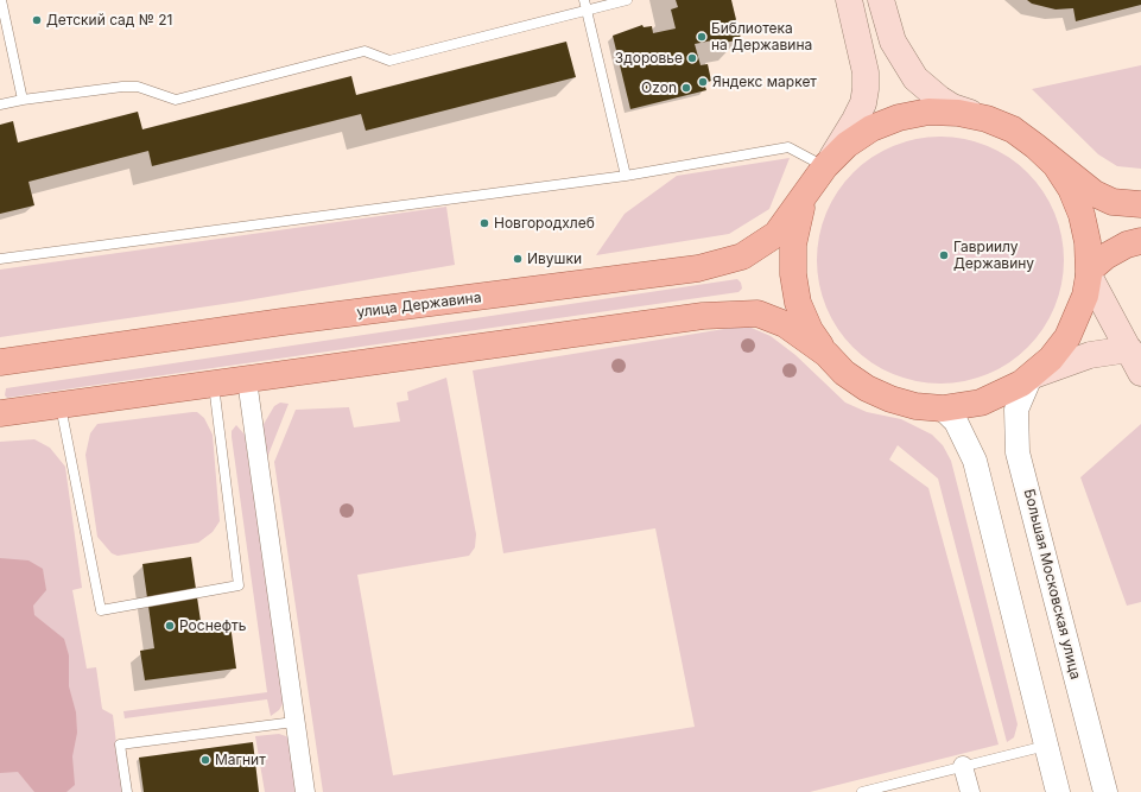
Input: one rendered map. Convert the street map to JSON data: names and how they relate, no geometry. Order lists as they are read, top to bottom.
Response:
{
  "streets": {
    "main road": ["улица Державина"],
    "street": ["Большая Московская улица"]
  },
  "crossings": [
    ["улица Державина", "Большая Московская улица"]
  ],
  "places": [
    "Детский сад № 21",
    "Библиотека на Державина",
    "Здоровье",
    "Яндекс маркет",
    "Ozon",
    "Новгородхлеб",
    "Гавриилу Державину",
    "Ивушки",
    "Роснефть",
    "Магнит"
  ]
}
